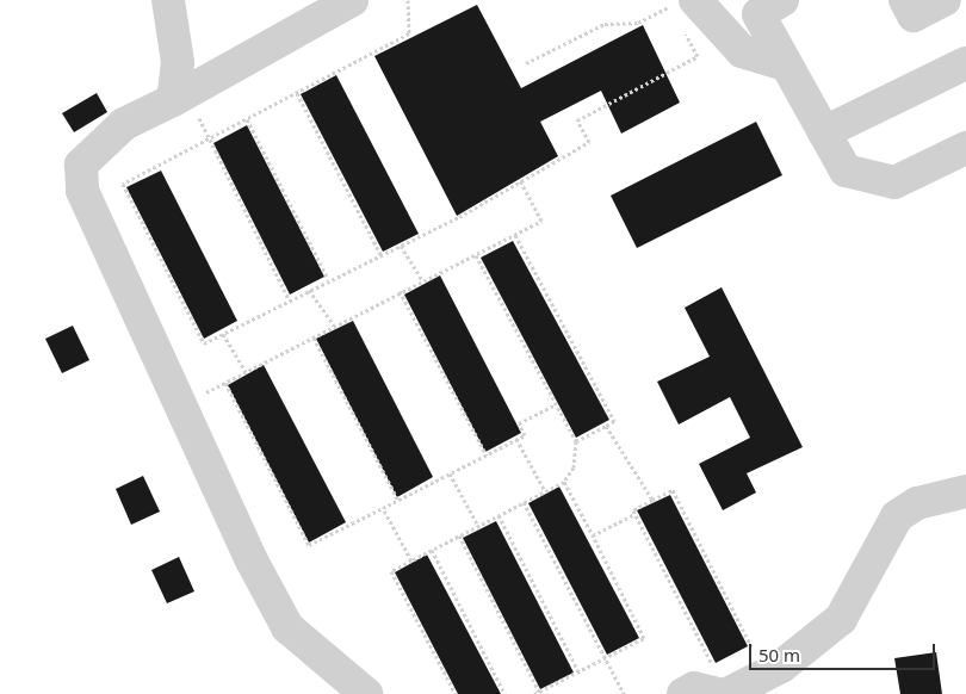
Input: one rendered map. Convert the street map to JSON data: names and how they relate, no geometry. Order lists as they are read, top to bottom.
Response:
{
  "scale_bar": "50 m"
}
